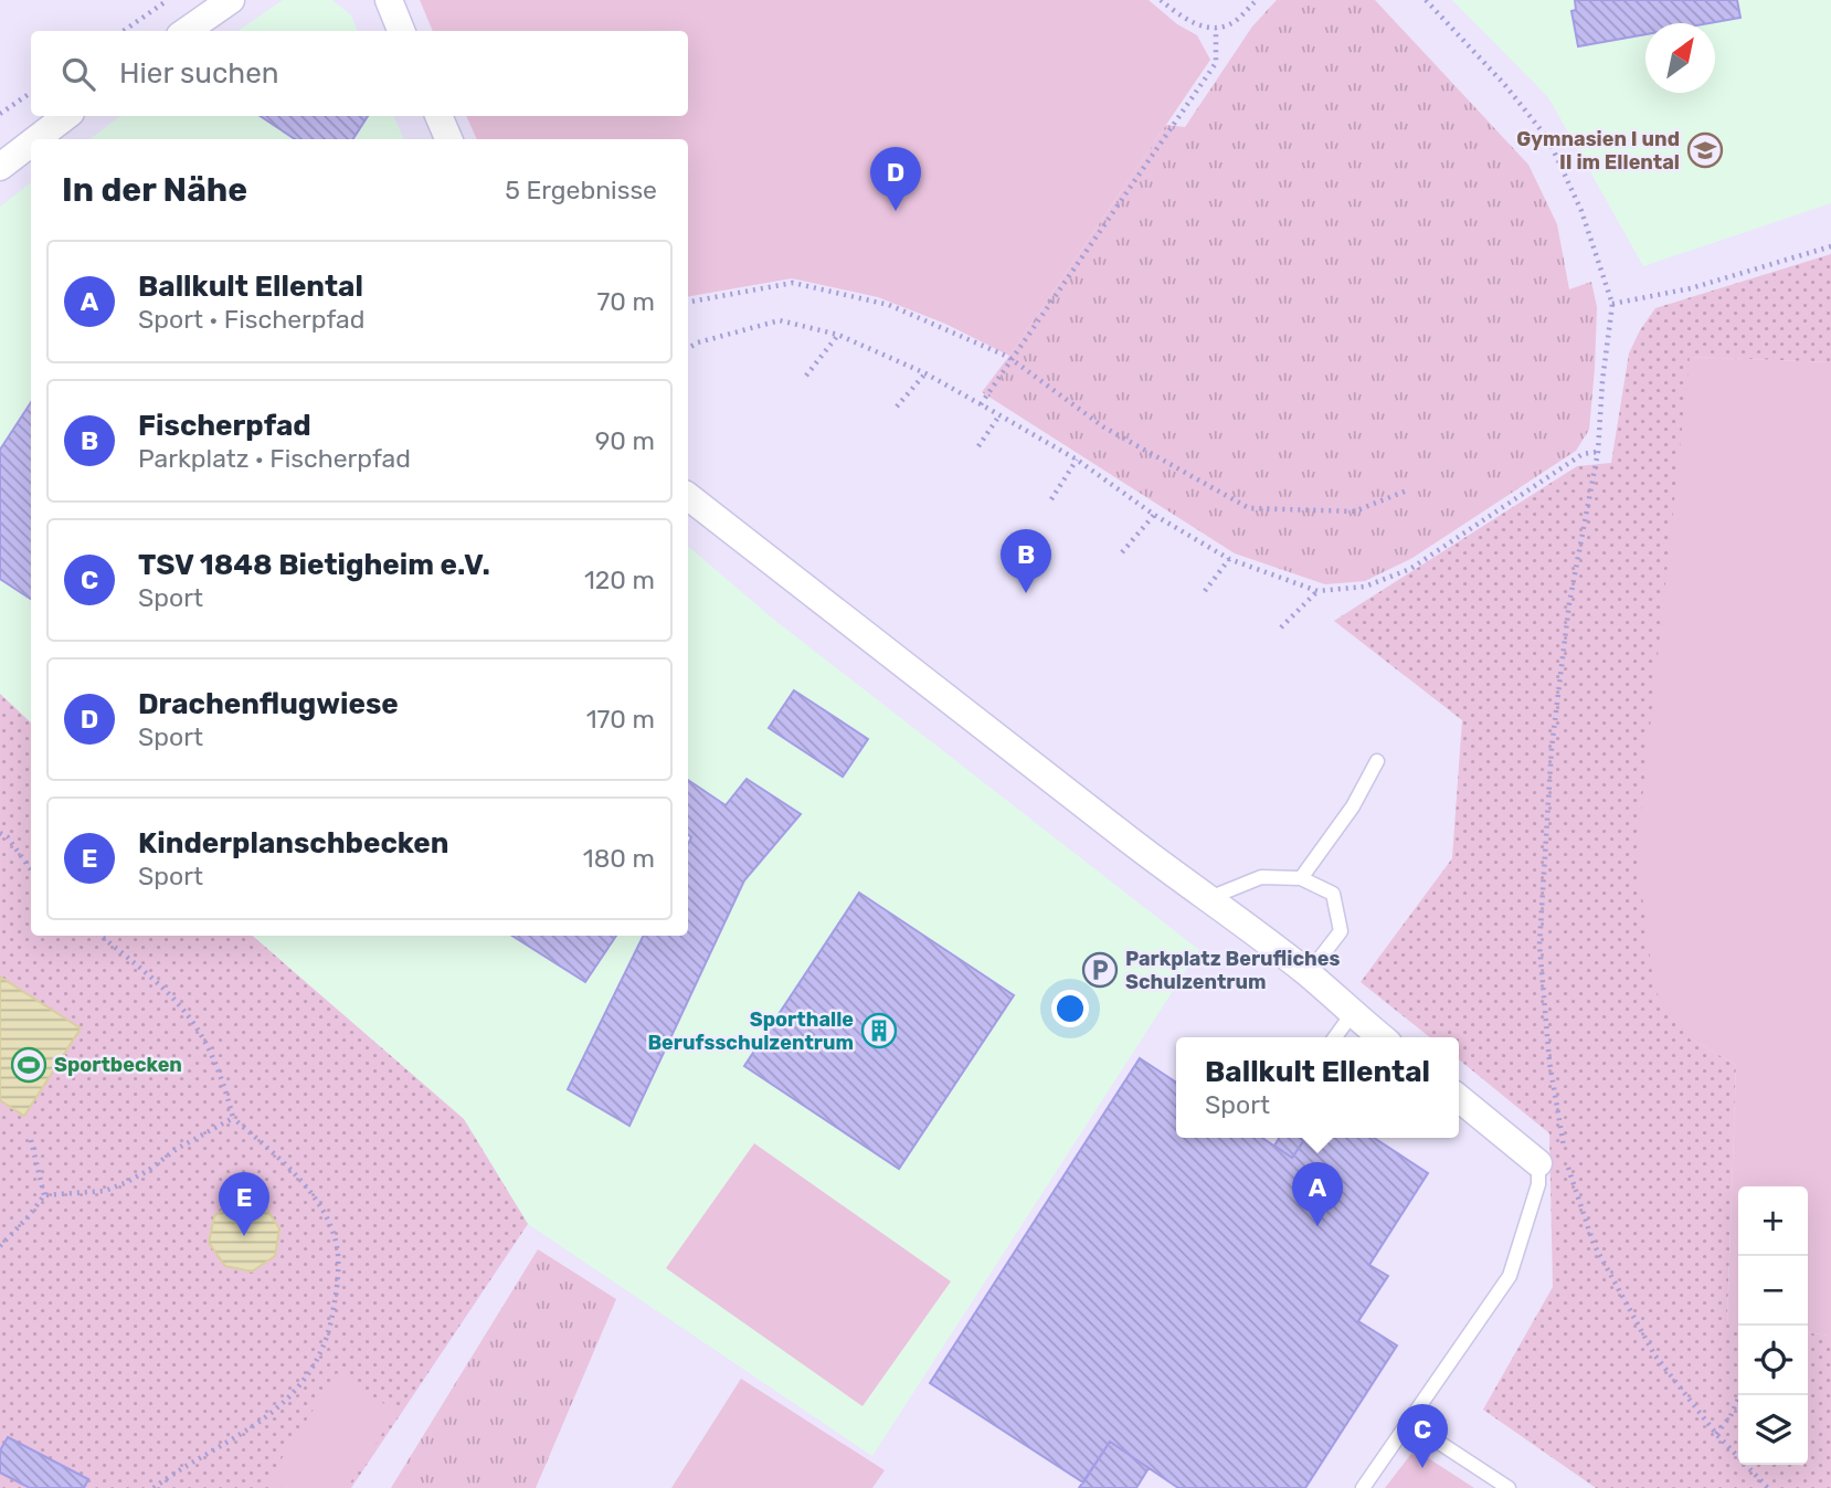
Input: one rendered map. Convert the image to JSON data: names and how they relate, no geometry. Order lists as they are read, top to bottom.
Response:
{
  "places": {
    "school or university": ["Gymnasien I und II im Ellental"],
    "parking": ["Parkplatz Berufliches Schulzentrum"],
    "building": ["Sporthalle Berufsschulzentrum"],
    "sports": ["Sportbecken"]
  },
  "north": "top right",
  "page": {
    "search": "Hier suchen",
    "heading": ["In der Nähe", "5 Ergebnisse"],
    "pins": [
      "D",
      "B",
      "A",
      "E",
      "C"
    ],
    "list": [
      {
        "mark": "A",
        "name": "Ballkult Ellental",
        "note": "Sport · Fischerpfad",
        "value": "70 m"
      },
      {
        "mark": "B",
        "name": "Fischerpfad",
        "note": "Parkplatz · Fischerpfad",
        "value": "90 m"
      },
      {
        "mark": "C",
        "name": "TSV 1848 Bietigheim e.V.",
        "note": "Sport",
        "value": "120 m"
      },
      {
        "mark": "D",
        "name": "Drachenflugwiese",
        "note": "Sport",
        "value": "170 m"
      },
      {
        "mark": "E",
        "name": "Kinderplanschbecken",
        "note": "Sport",
        "value": "180 m"
      }
    ],
    "popup": ["Ballkult Ellental", "Sport"],
    "map_buttons": ["+", "−"]
  }
}
